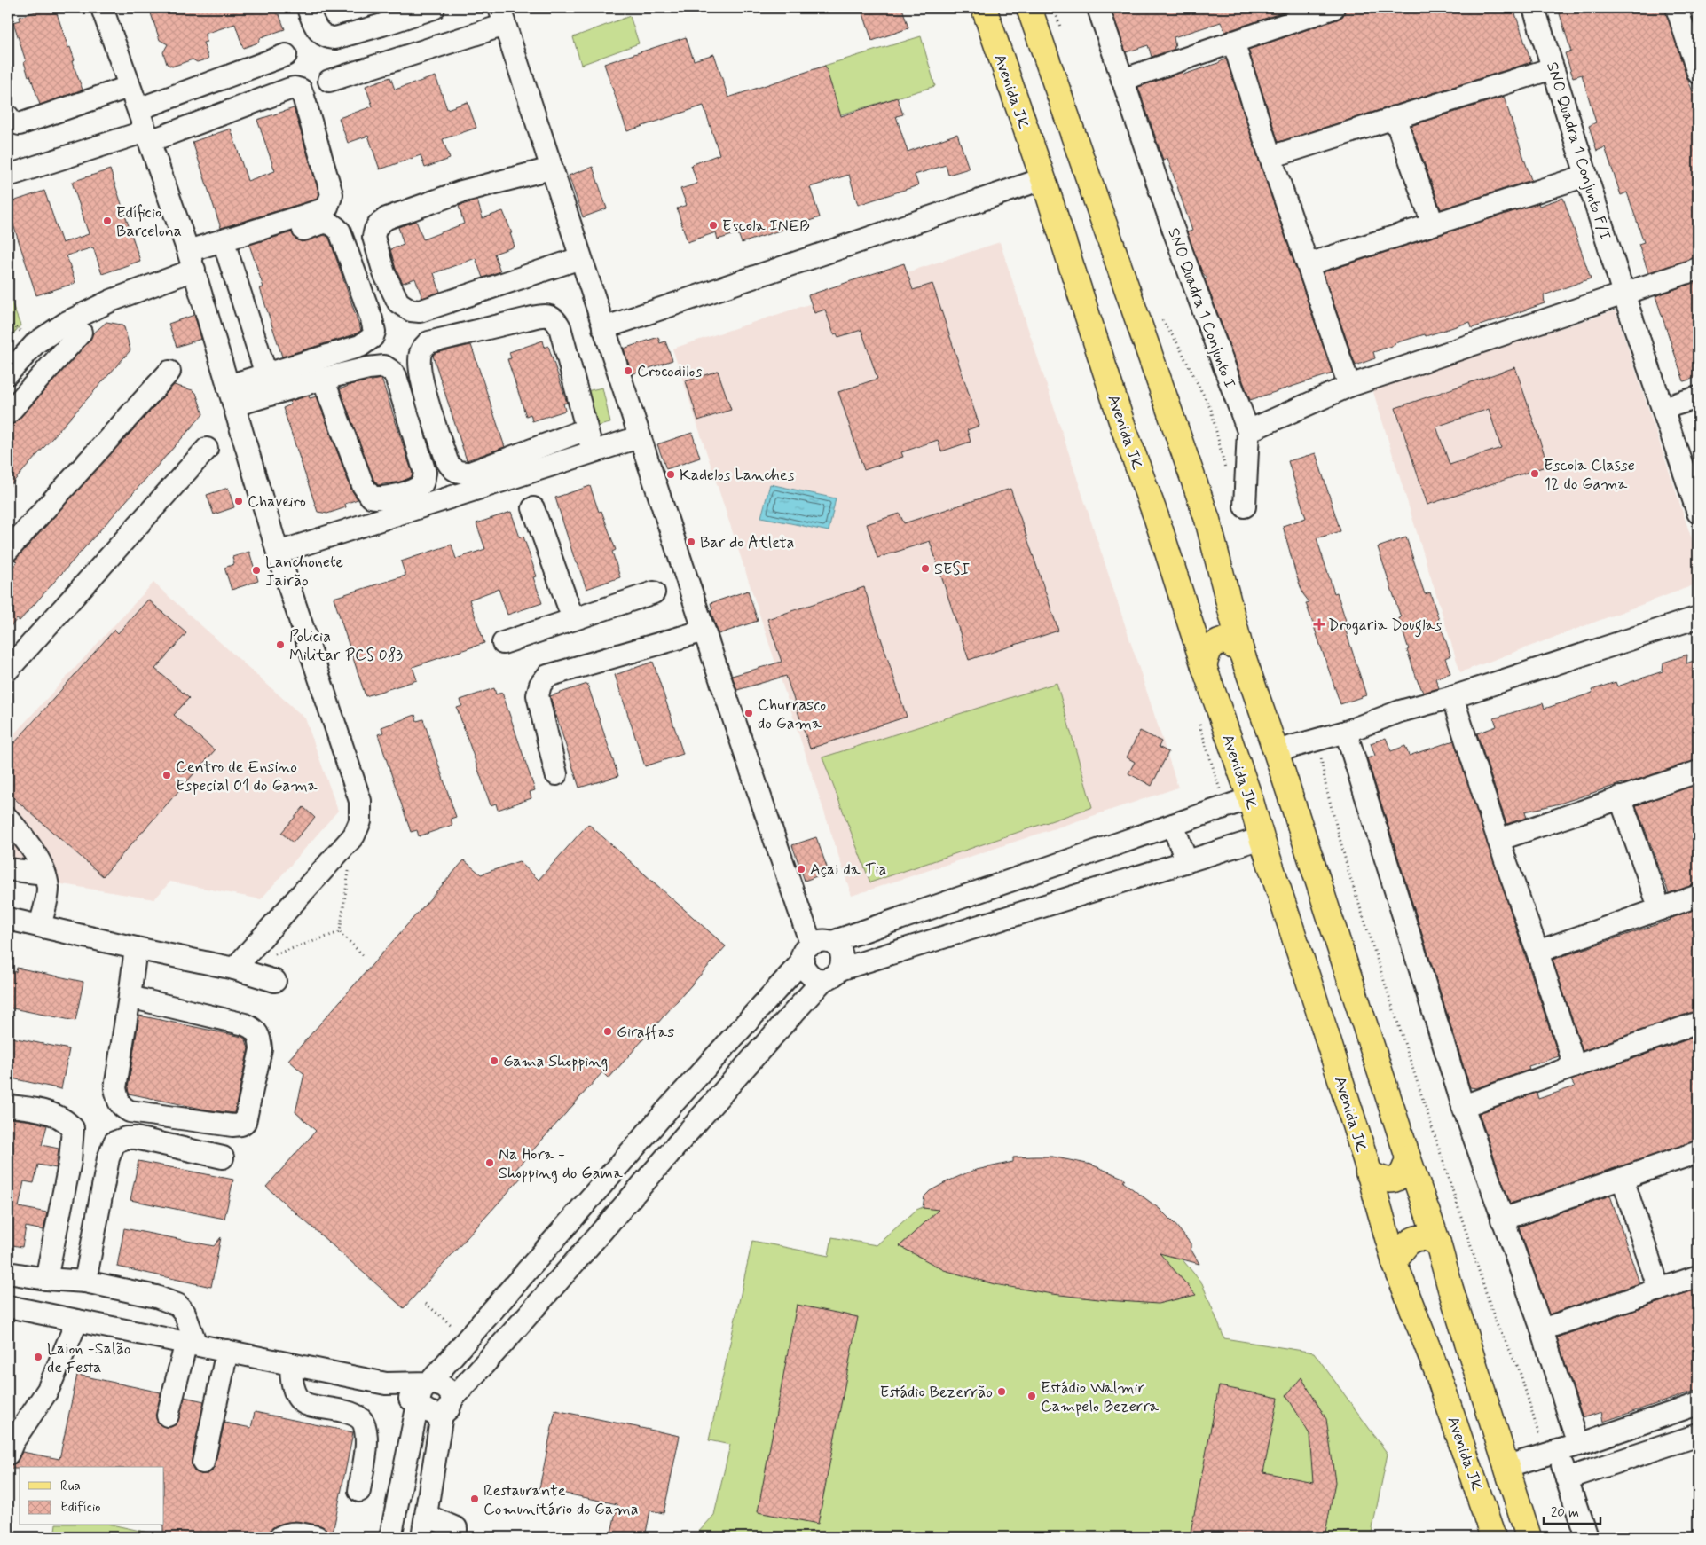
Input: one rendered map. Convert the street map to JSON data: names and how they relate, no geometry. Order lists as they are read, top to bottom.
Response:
{
  "streets": {
    "main road": ["Avenida JK"],
    "street": ["SNO Quadra 1 Conjunto F/I", "SNO Quadra 1 Conjunto I"]
  },
  "places": {
    "other": [
      "Edíficio Barcelona",
      "Escola INEB",
      "Crocodilos",
      "Escola Classe 12 do Gama",
      "Kadelos Lanches",
      "Chaveiro",
      "Bar do Atleta",
      "SESI",
      "Lanchonete Jairão",
      "Policia Militar PCS 083",
      "Churrasco do Gama",
      "Centro de Ensino Especial 01 do Gama",
      "Açai da Tia",
      "Giraffas",
      "Gama Shopping",
      "Na Hora - Shopping do Gama",
      "Laion -Salão de Festa",
      "Estádio Bezerrão",
      "Estádio Walmir Campelo Bezerra",
      "Restaurante Comunitário do Gama"
    ],
    "health": ["Drogaria Douglas"]
  },
  "legend": ["Rua", "Edifício"],
  "scale_bar": "20 m"
}
